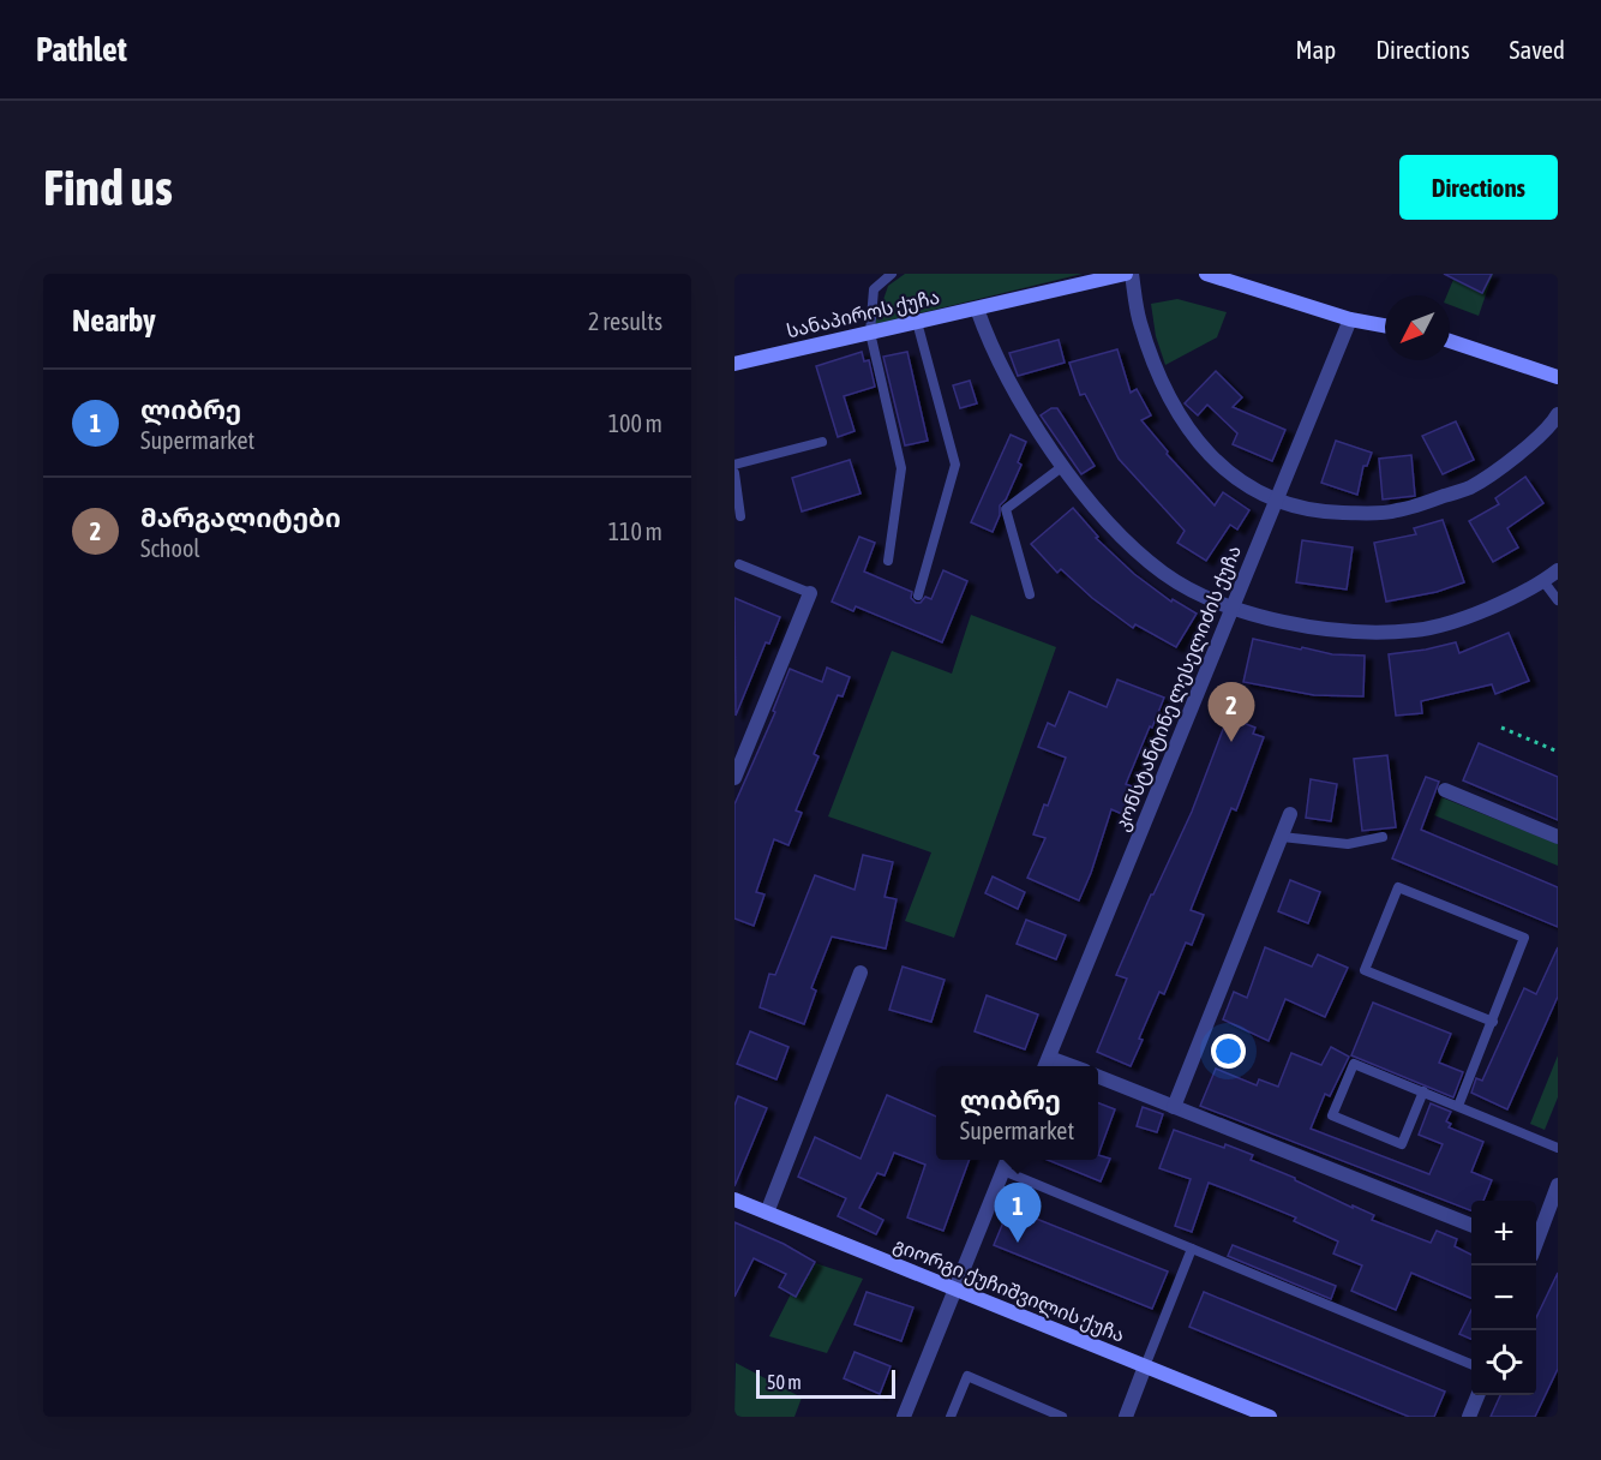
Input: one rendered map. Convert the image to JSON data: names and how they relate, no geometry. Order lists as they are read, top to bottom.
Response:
{
  "streets": {
    "main road": ["სანაპიროს ქუჩა", "გიორგი ქუჩიშვილის ქუჩა"],
    "street": ["კონსტანტინე ლესელიძის ქუჩა"]
  },
  "scale_bar": "50 m",
  "north": "bottom left",
  "page": {
    "header": "Pathlet",
    "nav": ["Map", "Directions", "Saved"],
    "buttons": "Directions",
    "title": "Find us",
    "heading": ["Nearby", "2 results"],
    "list": [
      {
        "mark": "1",
        "name": "ლიბრე",
        "note": "Supermarket",
        "value": "100 m"
      },
      {
        "mark": "2",
        "name": "მარგალიტები",
        "note": "School",
        "value": "110 m"
      }
    ],
    "pins": ["2", "1"],
    "popup": ["ლიბრე", "Supermarket"],
    "map_buttons": ["+", "−"],
    "scale": "50 m"
  }
}
